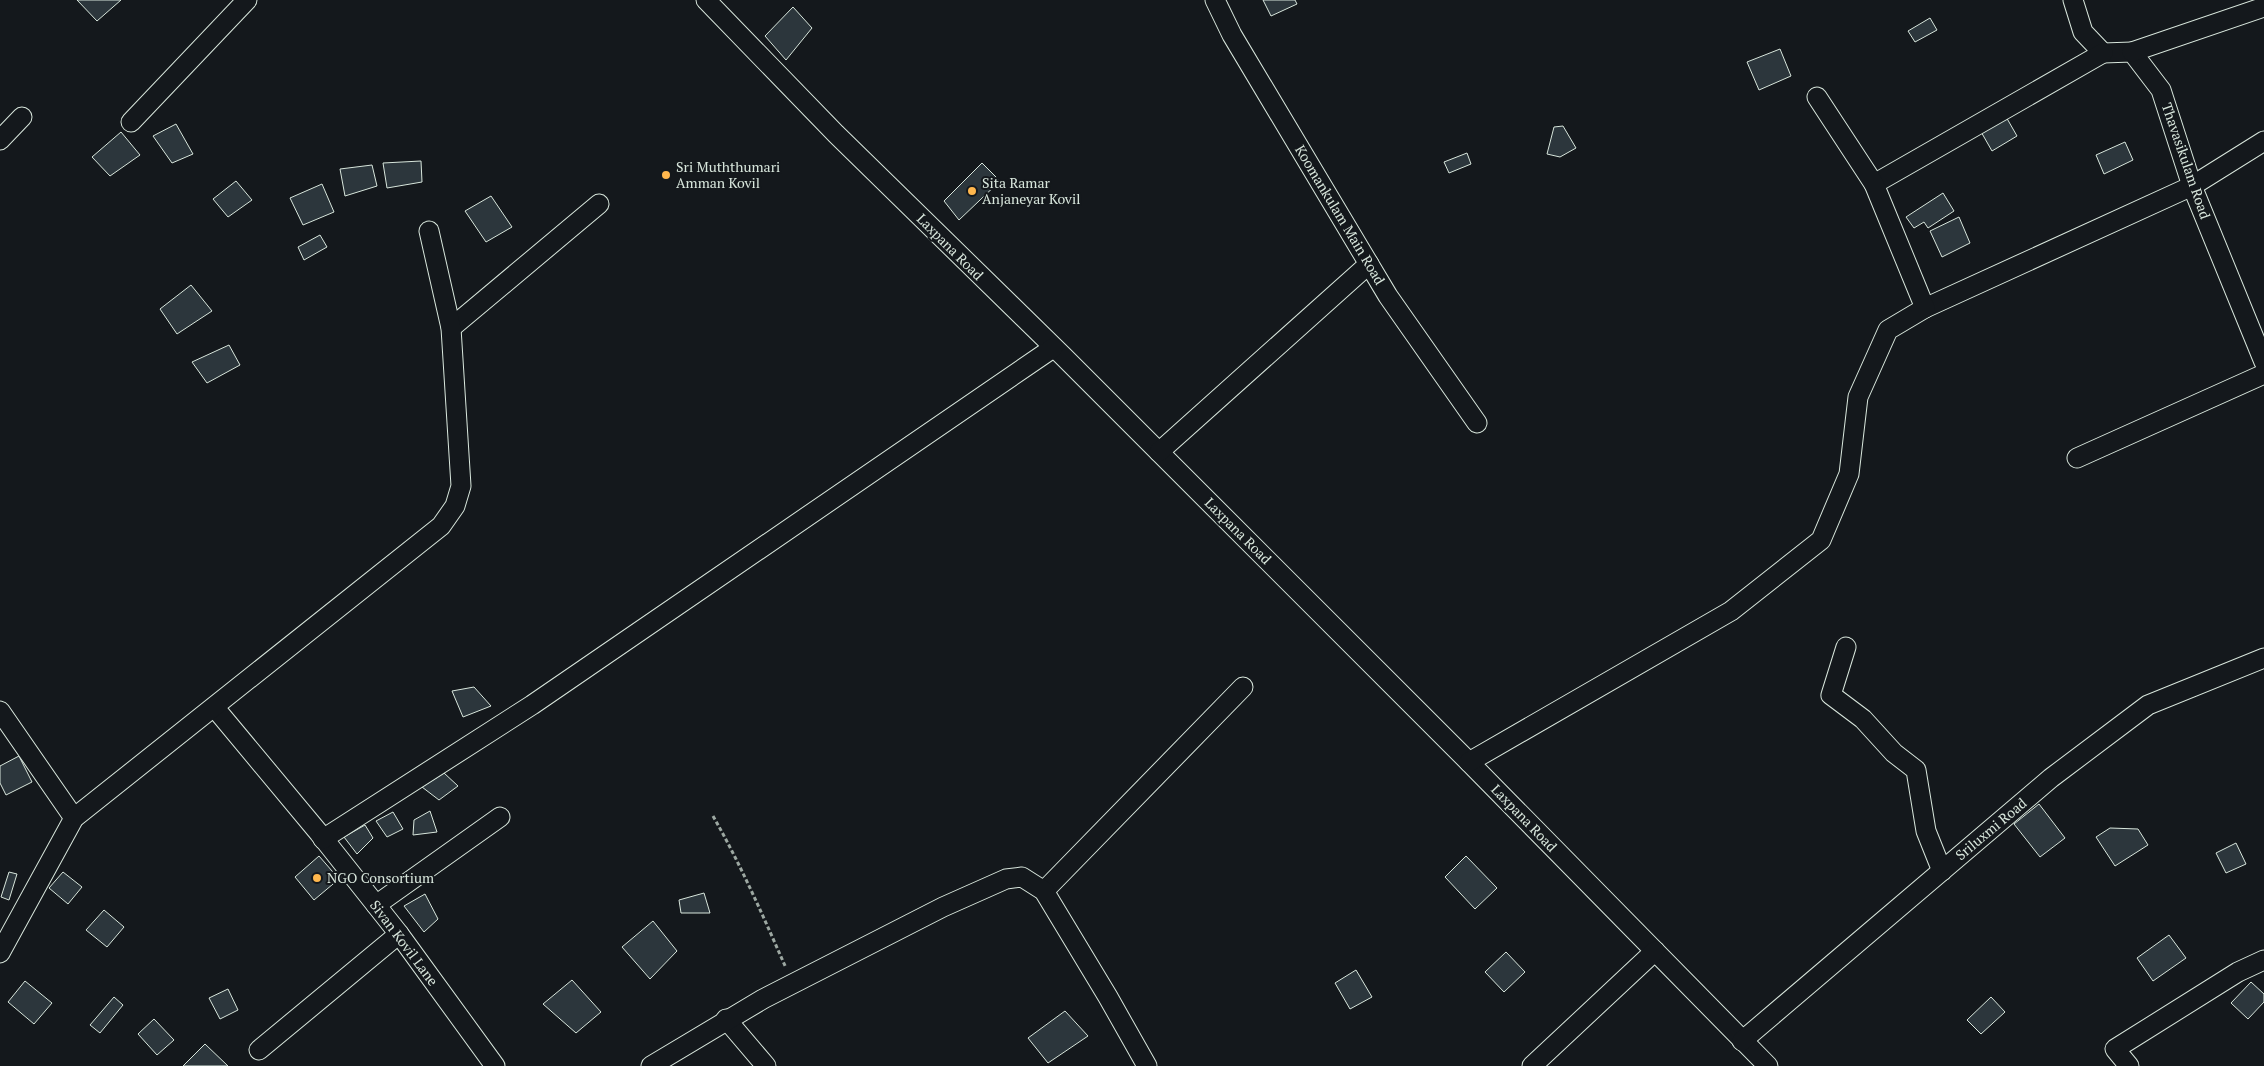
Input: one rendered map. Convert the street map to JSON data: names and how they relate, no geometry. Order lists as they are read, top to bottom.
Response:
{
  "streets": {
    "street": [
      "Thavasikulam Road",
      "Koomankulam Main Road",
      "Laxpana Road",
      "Sriluxmi Road",
      "Sivan Kovil Lane"
    ]
  },
  "crossings": [
    ["Laxpana Road", "Sriluxmi Road"]
  ],
  "places": ["Sri Muththumari Amman Kovil", "Sita Ramar Anjaneyar Kovil", "NGO Consortium"]
}
